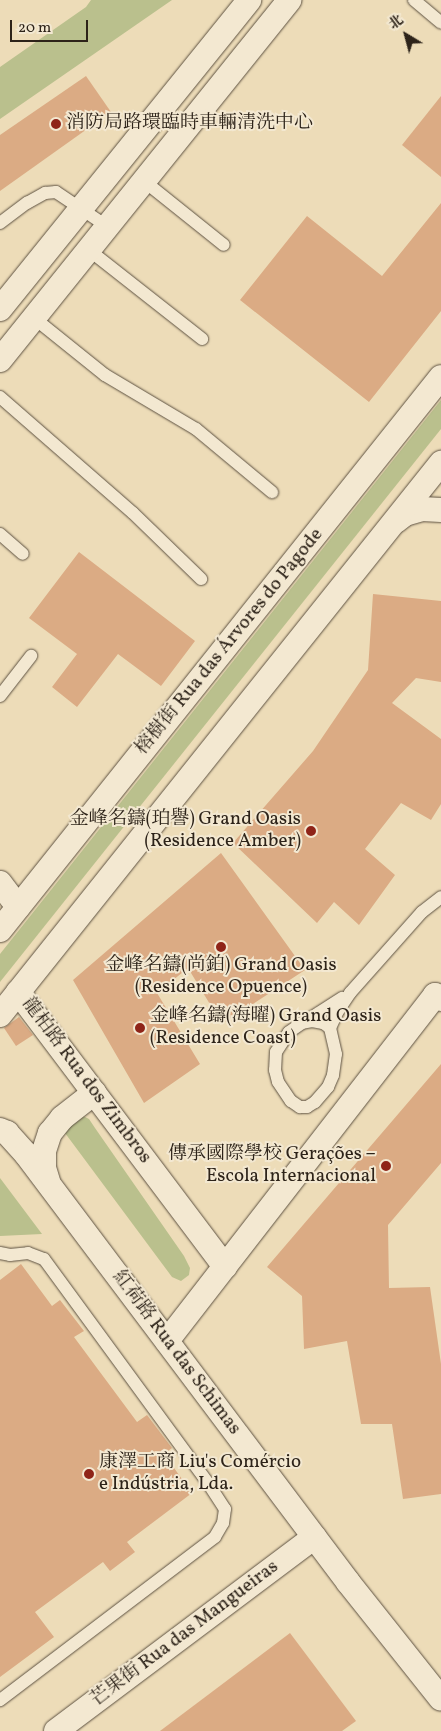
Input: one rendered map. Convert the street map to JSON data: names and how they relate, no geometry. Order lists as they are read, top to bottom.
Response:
{
  "streets": {
    "street": [
      "榕樹街 Rua das Árvores do Pagode",
      "龍柏路 Rua dos Zimbros",
      "紅荷路 Rua das Schimas",
      "芒果街 Rua das Mangueiras"
    ]
  },
  "crossings": [
    ["紅荷路 Rua das Schimas", "芒果街 Rua das Mangueiras"]
  ],
  "places": [
    "消防局路環臨時車輛清洗中心",
    "金峰名鑄(珀譽) Grand Oasis (Residence Amber)",
    "金峰名鑄(尚鉑) Grand Oasis (Residence Opuence)",
    "金峰名鑄(海曜) Grand Oasis (Residence Coast)",
    "傳承國際學校 Gerações – Escola Internacional",
    "康澤工商 Liu's Comércio e Indústria, Lda."
  ],
  "scale_bar": "20 m",
  "north": "top left"
}
